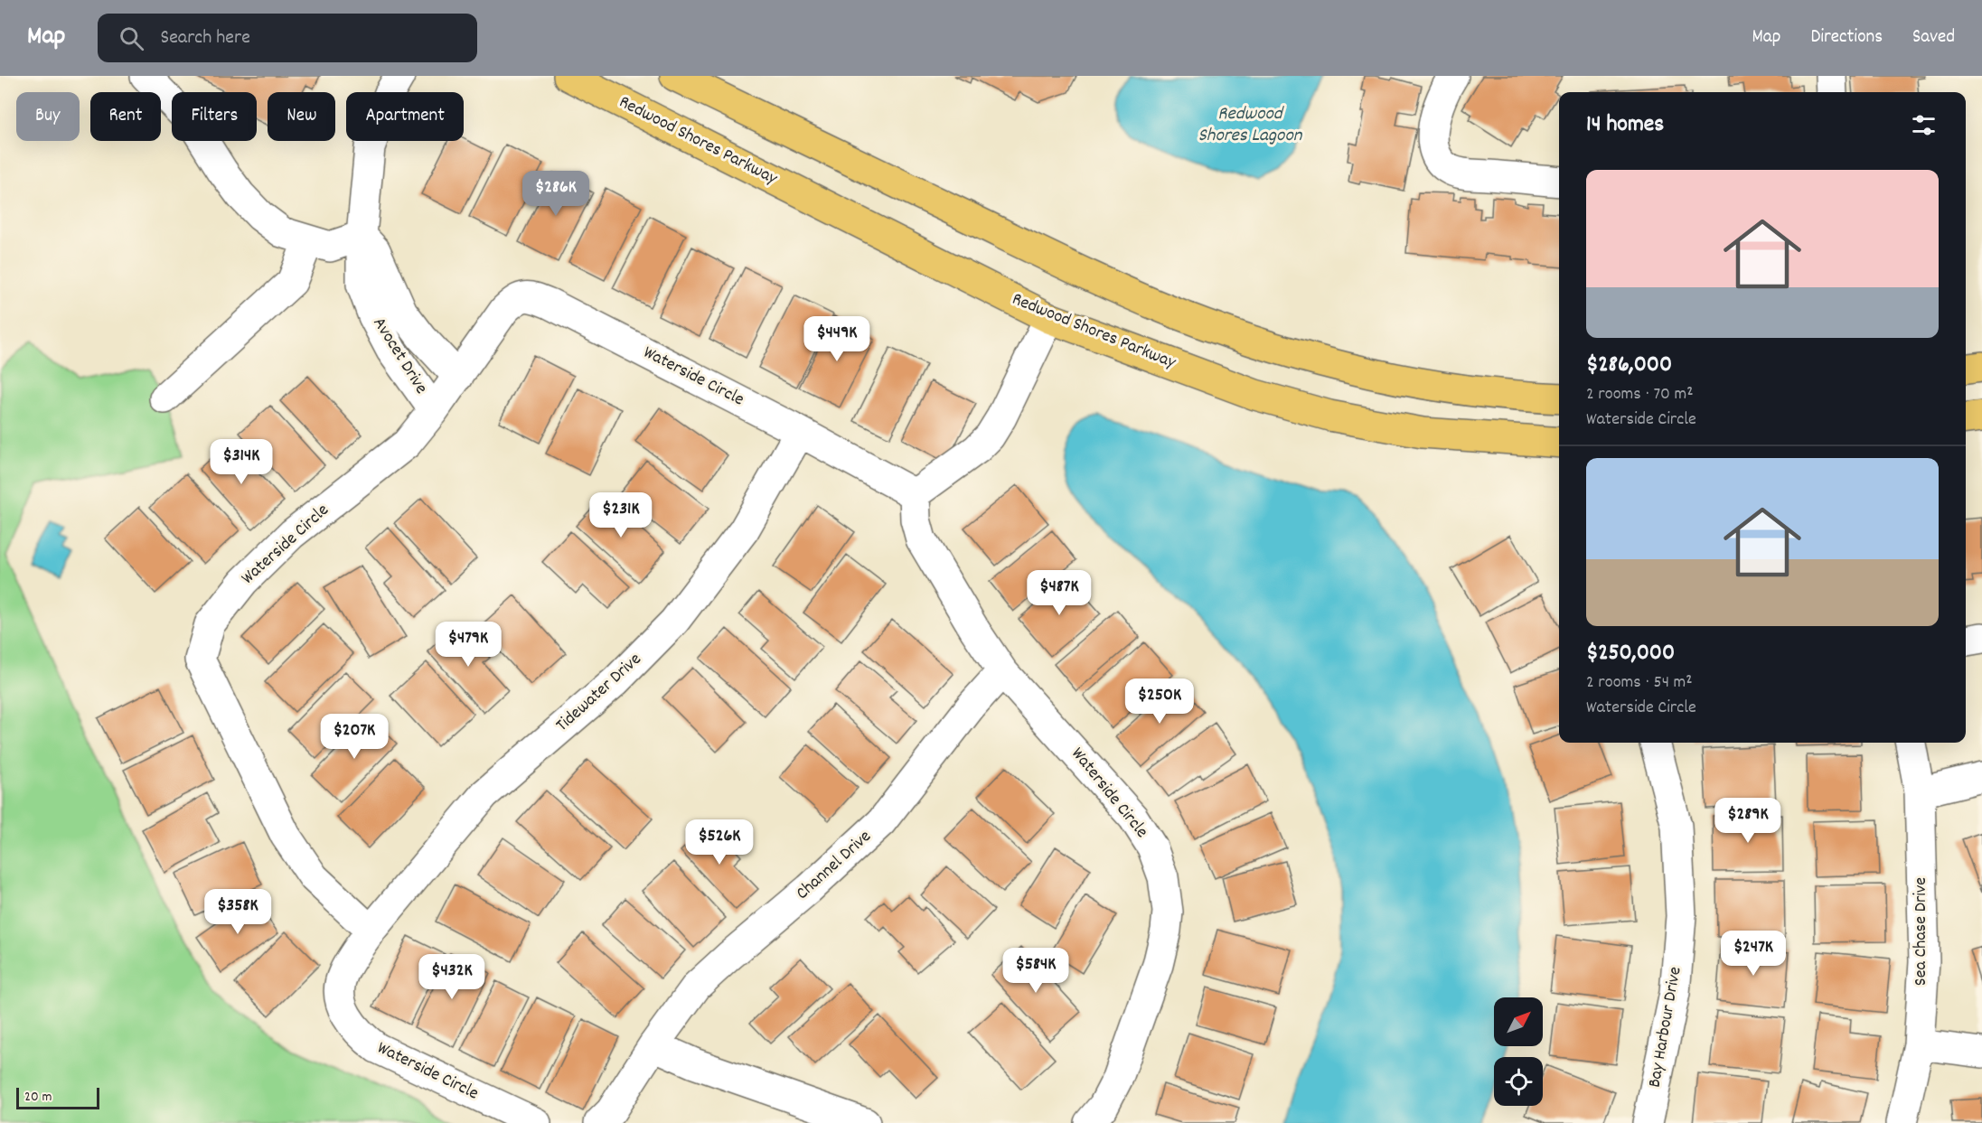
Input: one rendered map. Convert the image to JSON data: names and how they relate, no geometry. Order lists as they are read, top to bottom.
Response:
{
  "streets": {
    "main road": ["Redwood Shores Parkway"],
    "street": [
      "Avocet Drive",
      "Waterside Circle",
      "Tidewater Drive",
      "Channel Drive",
      "Sea Chase Drive",
      "Bay Harbour Drive"
    ]
  },
  "crossings": [
    ["Avocet Drive", "Waterside Circle"],
    ["Waterside Circle", "Tidewater Drive"],
    ["Waterside Circle", "Channel Drive"]
  ],
  "water": ["Redwood Shores Lagoon"],
  "scale_bar": "20 m",
  "north": "top right",
  "page": {
    "header": "Map",
    "search": "Search here",
    "nav": ["Map", "Directions", "Saved"],
    "chip": [
      "Buy",
      "Rent",
      "Filters",
      "New",
      "Apartment"
    ],
    "heading": "14 homes",
    "list": [
      {
        "name": "$286,000",
        "note": "2 rooms · 70 m² · Waterside Circle"
      },
      {
        "name": "$250,000",
        "note": "2 rooms · 54 m² · Waterside Circle"
      }
    ],
    "price": [
      "$286K",
      "$449K",
      "$314K",
      "$231K",
      "$487K",
      "$479K",
      "$250K",
      "$207K",
      "$289K",
      "$526K",
      "$358K",
      "$247K",
      "$584K",
      "$432K"
    ],
    "scale": "20 m"
  }
}
